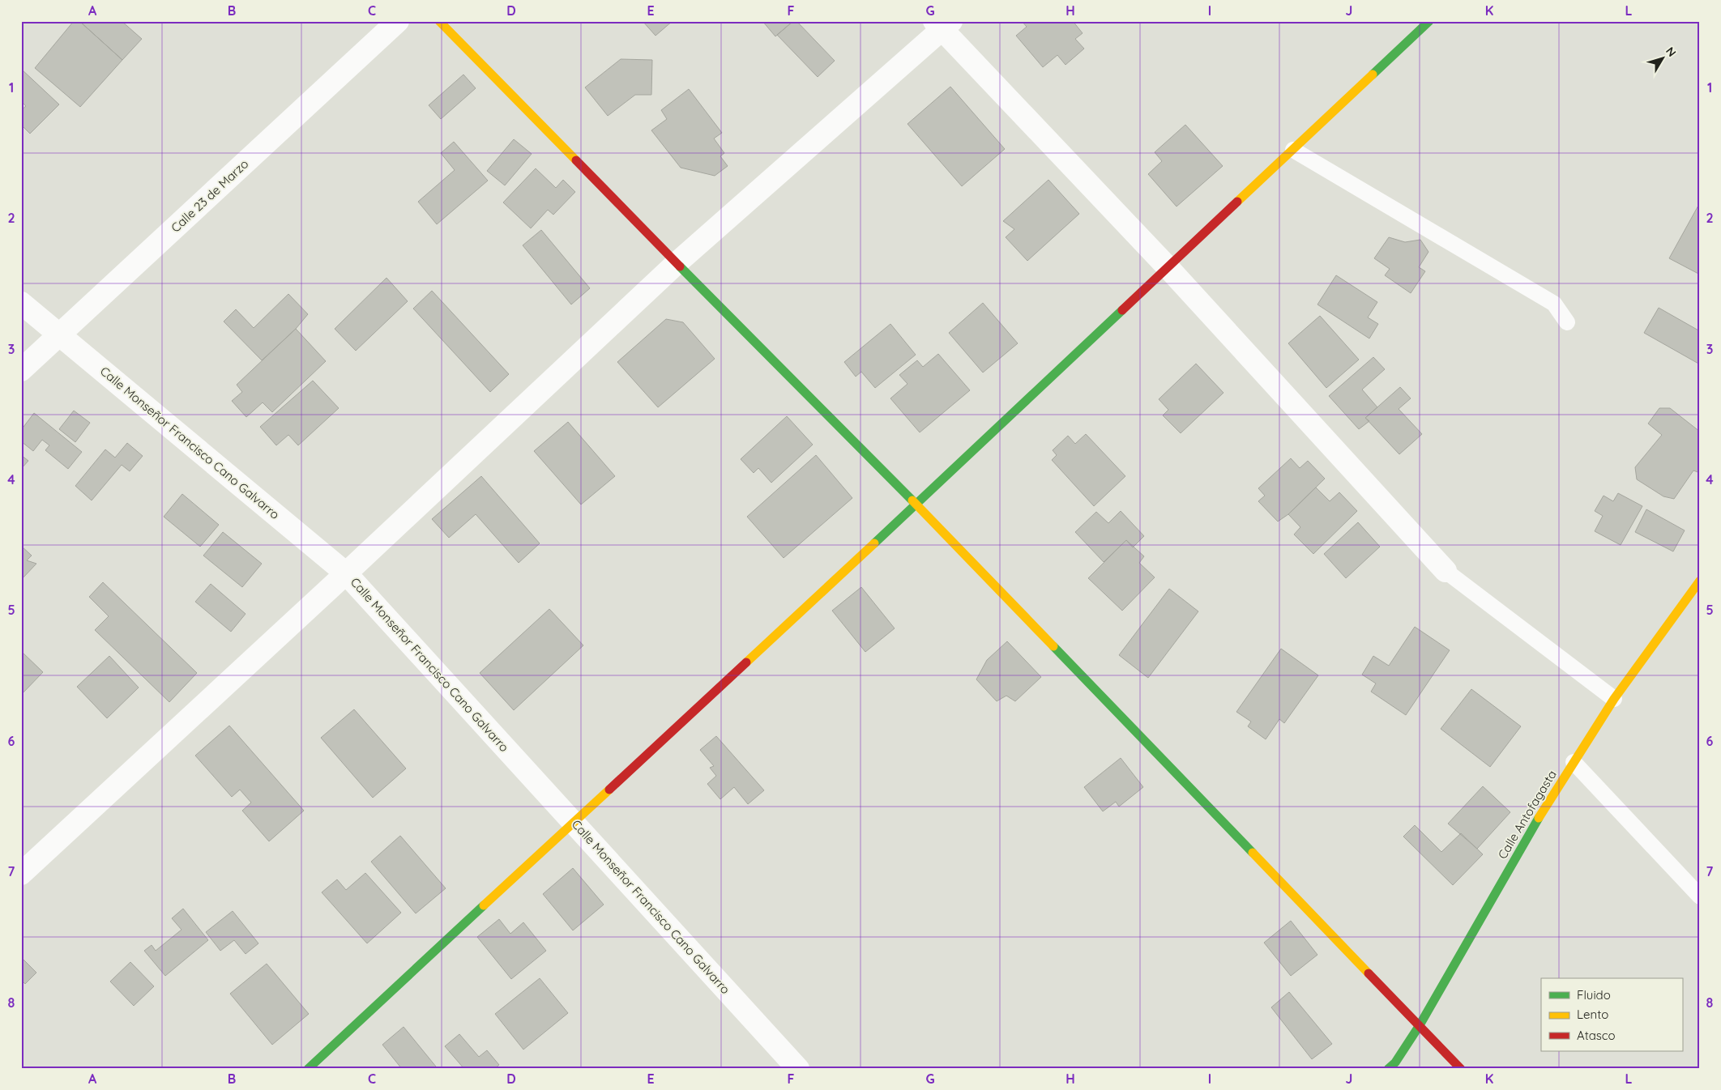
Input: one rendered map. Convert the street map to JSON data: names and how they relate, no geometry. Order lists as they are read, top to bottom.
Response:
{
  "streets": {
    "street": ["Calle 23 de Marzo", "Calle Monseñor Francisco Cano Galvarro", "Calle Antofagasta"]
  },
  "crossings": [
    ["Calle 23 de Marzo", "Calle Monseñor Francisco Cano Galvarro"]
  ],
  "legend": ["Fluido", "Lento", "Atasco"],
  "north": "top right",
  "grid": {
    "columns": [
      "A",
      "B",
      "C",
      "D",
      "E",
      "F",
      "G",
      "H",
      "I",
      "J",
      "K",
      "L"
    ],
    "rows": [
      "1",
      "2",
      "3",
      "4",
      "5",
      "6",
      "7",
      "8"
    ]
  }
}
